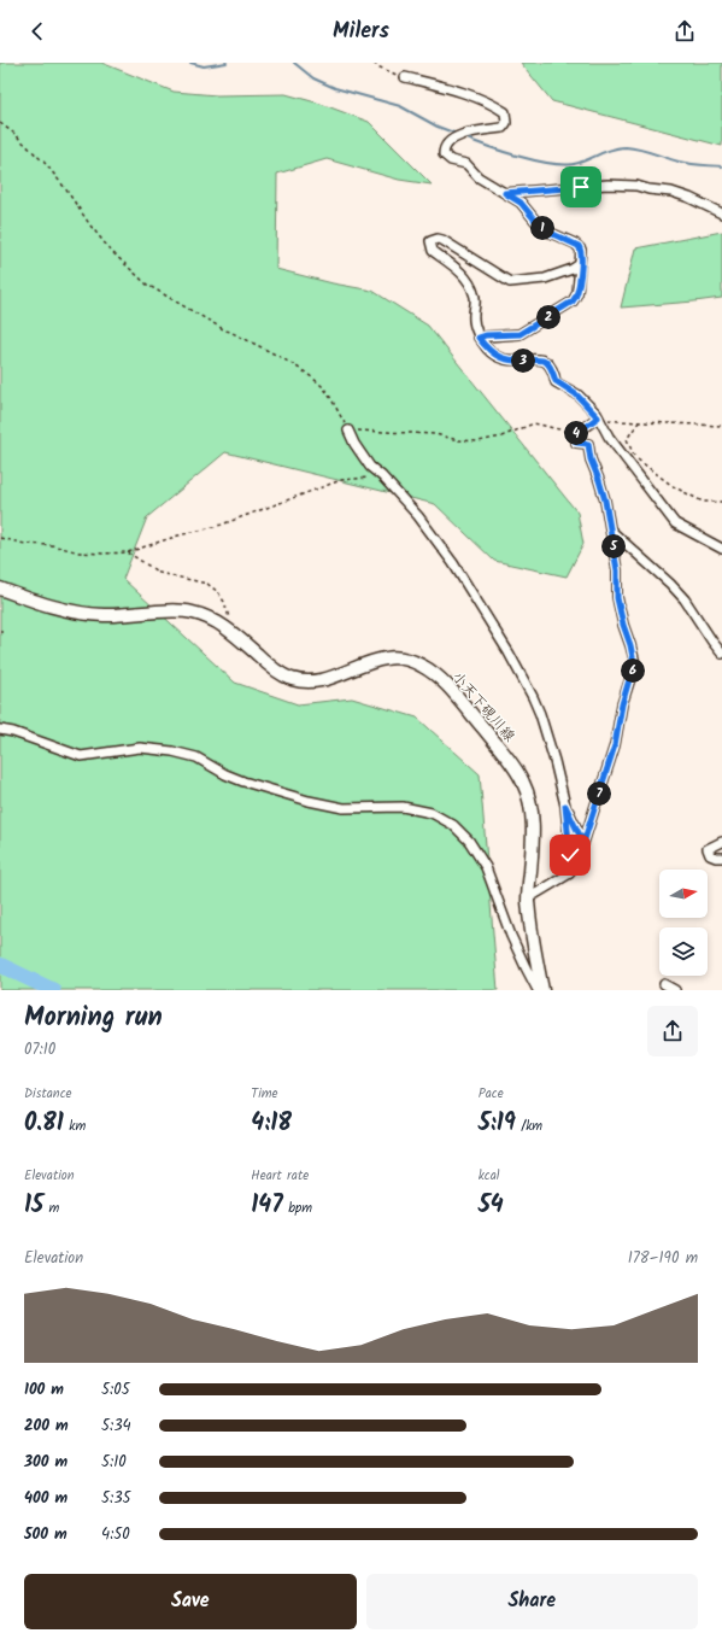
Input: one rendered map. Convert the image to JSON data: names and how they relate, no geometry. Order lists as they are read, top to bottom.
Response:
{
  "streets": {
    "main road": ["小天下硯川線"]
  },
  "north": "right",
  "page": {
    "header": "Milers",
    "pins": [
      "1",
      "2",
      "3",
      "4",
      "5",
      "6",
      "7"
    ],
    "heading": ["Morning run", "07:10"],
    "stats": [
      ["Distance", "0.81 km"],
      ["Time", "4:18"],
      ["Pace", "5:19 /km"],
      ["Elevation", "15 m"],
      ["Heart rate", "147 bpm"],
      ["kcal", "54"]
    ],
    "chart": ["Elevation", "178–190 m"],
    "list": [
      {
        "name": "100 m",
        "note": "5:05"
      },
      {
        "name": "200 m",
        "note": "5:34"
      },
      {
        "name": "300 m",
        "note": "5:10"
      },
      {
        "name": "400 m",
        "note": "5:35"
      },
      {
        "name": "500 m",
        "note": "4:50"
      }
    ],
    "buttons": ["Save", "Share"]
  }
}
